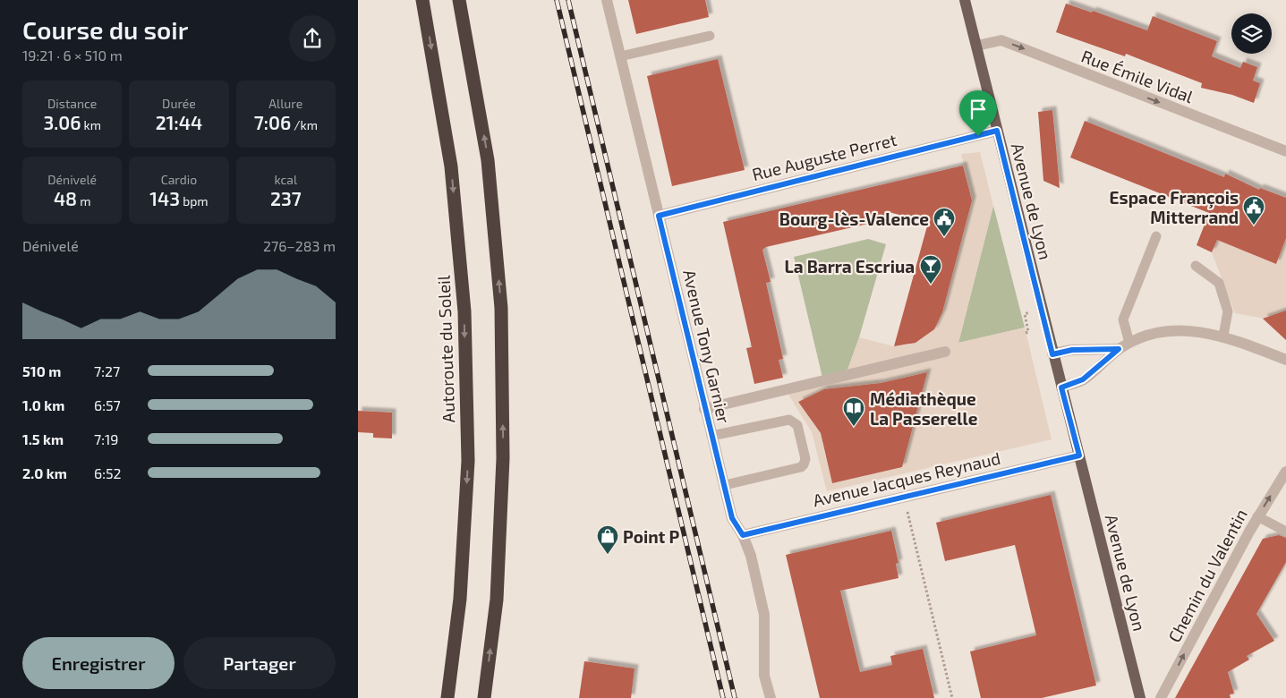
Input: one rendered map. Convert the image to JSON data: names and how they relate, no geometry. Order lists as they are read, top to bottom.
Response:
{
  "streets": {
    "highway": ["Autoroute du Soleil"],
    "main road": ["Avenue de Lyon"],
    "street": [
      "Rue Émile Vidal",
      "Rue Auguste Perret",
      "Avenue Tony Garnier",
      "Avenue Jacques Reynaud",
      "Chemin du Valentin"
    ]
  },
  "crossings": [
    ["Rue Émile Vidal", "Avenue de Lyon"],
    ["Rue Auguste Perret", "Avenue de Lyon"],
    ["Rue Auguste Perret", "Avenue Tony Garnier"],
    ["Avenue de Lyon", "Avenue Jacques Reynaud"],
    ["Avenue Tony Garnier", "Avenue Jacques Reynaud"]
  ],
  "one_way": ["Rue Émile Vidal", "Chemin du Valentin"],
  "places": {
    "public building": ["Espace François Mitterrand", "Bourg-lès-Valence"],
    "bar": ["La Barra Escriua"],
    "library": ["Médiathèque La Passerelle"],
    "shop": ["Point P"]
  },
  "page": {
    "heading": ["Course du soir", "19:21 · 6 × 510 m"],
    "stats": [
      ["Distance", "3.06 km"],
      ["Durée", "21:44"],
      ["Allure", "7:06 /km"],
      ["Dénivelé", "48 m"],
      ["Cardio", "143 bpm"],
      ["kcal", "237"]
    ],
    "chart": ["Dénivelé", "276–283 m"],
    "list": [
      {
        "name": "510 m",
        "note": "7:27"
      },
      {
        "name": "1.0 km",
        "note": "6:57"
      },
      {
        "name": "1.5 km",
        "note": "7:19"
      },
      {
        "name": "2.0 km",
        "note": "6:52"
      }
    ],
    "buttons": ["Enregistrer", "Partager"]
  }
}
